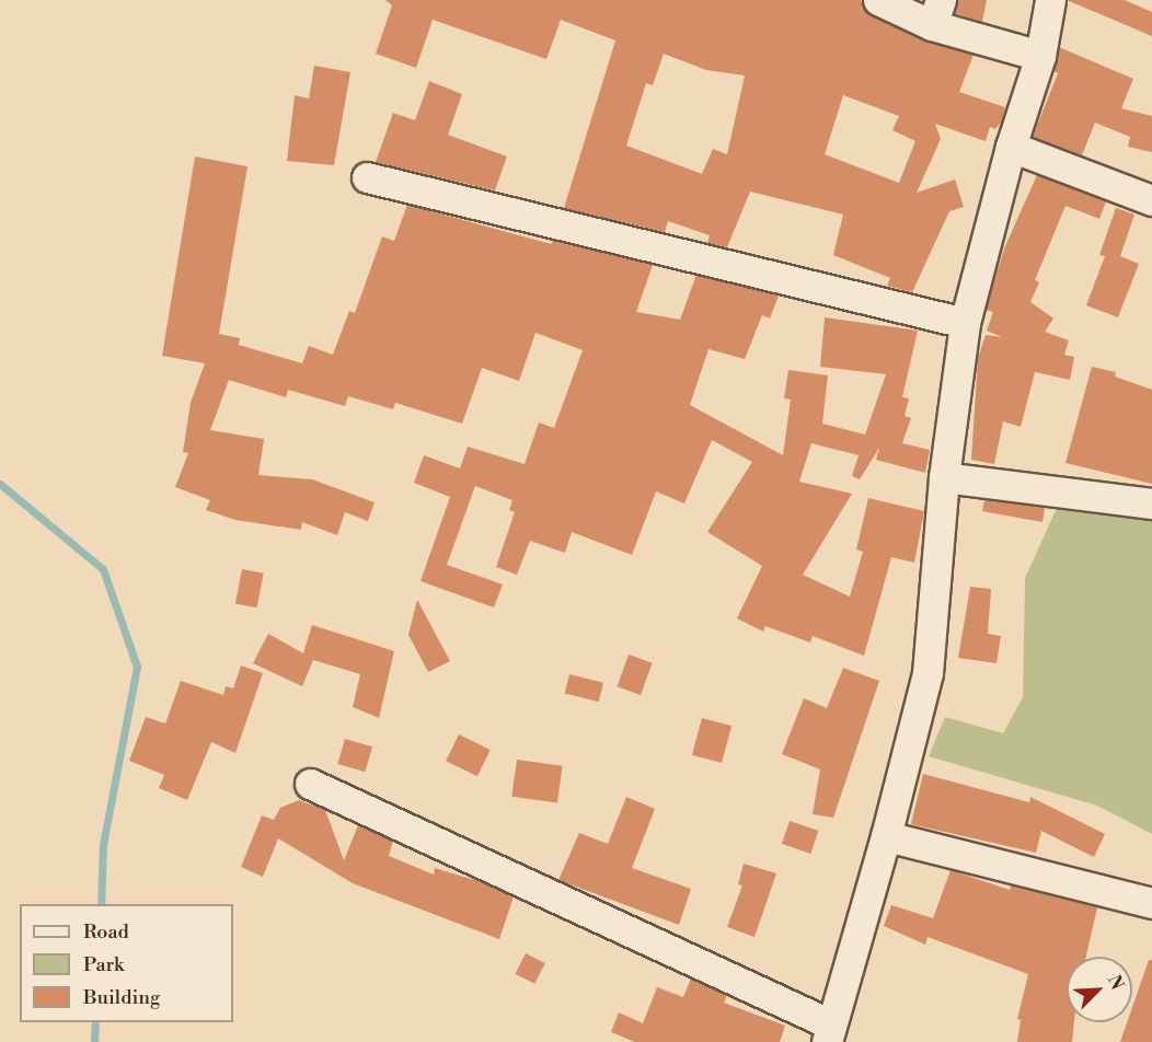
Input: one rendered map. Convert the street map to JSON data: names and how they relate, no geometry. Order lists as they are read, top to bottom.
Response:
{
  "legend": ["Road", "Park", "Building"],
  "north": "top right"
}
